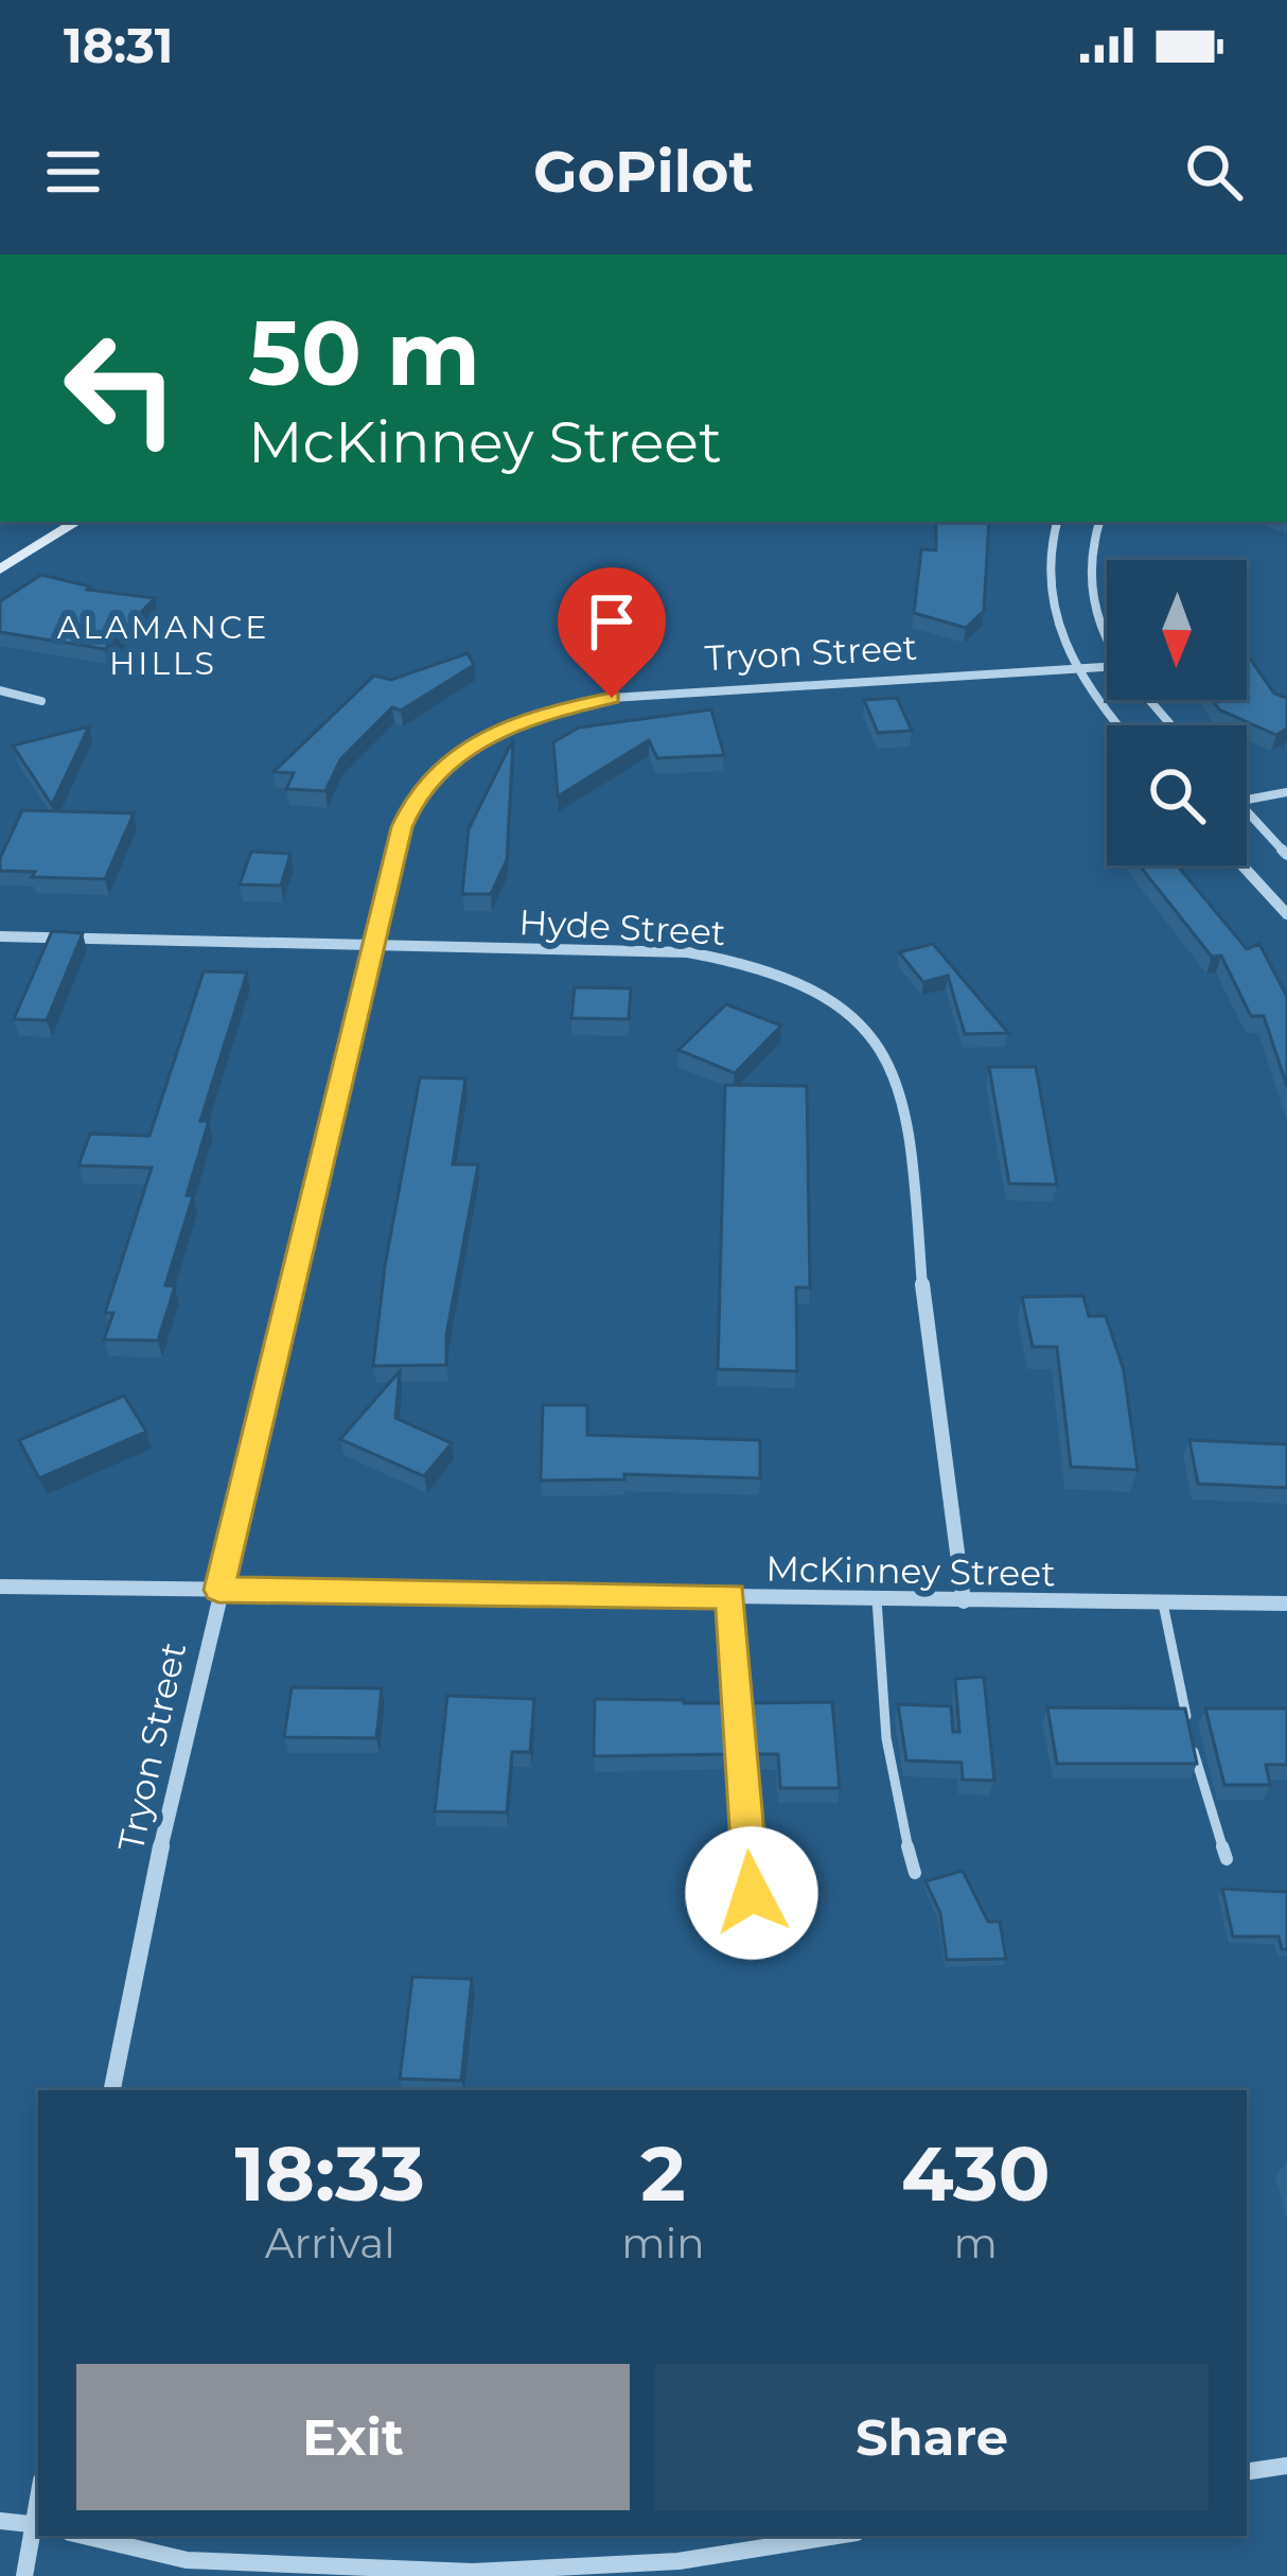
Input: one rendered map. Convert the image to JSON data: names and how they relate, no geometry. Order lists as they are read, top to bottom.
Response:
{
  "streets": {
    "street": ["Tryon Street", "Hyde Street", "McKinney Street"]
  },
  "crossings": [
    ["Tryon Street", "Hyde Street"],
    ["Tryon Street", "McKinney Street"],
    ["Hyde Street", "McKinney Street"]
  ],
  "districts": ["ALAMANCE HILLS"],
  "north": "bottom",
  "page": {
    "status": "18:31",
    "header": "GoPilot",
    "turn": ["50 m", "McKinney Street"],
    "eta": [
      "18:33",
      "Arrival",
      "2",
      "min",
      "430",
      "m"
    ],
    "buttons": ["Exit", "Share"]
  }
}
